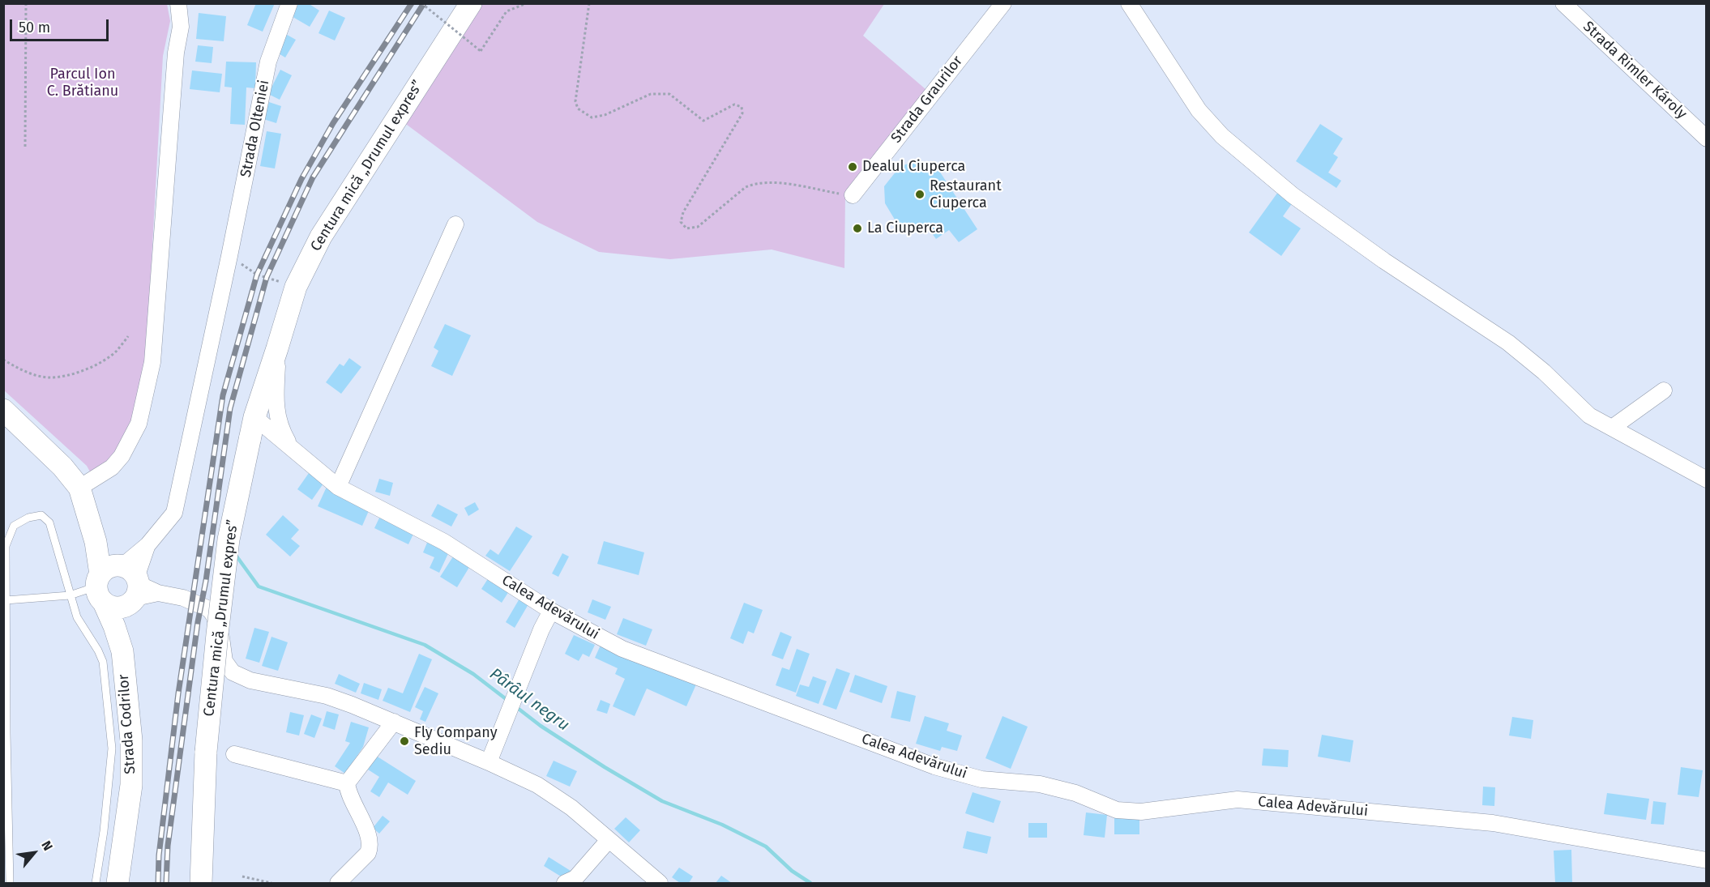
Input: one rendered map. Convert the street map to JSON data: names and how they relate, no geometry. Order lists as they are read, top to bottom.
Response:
{
  "streets": {
    "main road": ["Centura mică „Drumul expres”", "Strada Codrilor"],
    "street": [
      "Strada Rimler Károly",
      "Strada Graurilor",
      "Strada Olteniei",
      "Calea Adevărului"
    ]
  },
  "crossings": [
    ["Strada Olteniei", "Strada Codrilor"],
    ["Centura mică „Drumul expres”", "Calea Adevărului"]
  ],
  "water": ["Pârâul negru"],
  "parks": ["Parcul Ion C. Brătianu"],
  "places": [
    "Dealul Ciuperca",
    "Restaurant Ciuperca",
    "La Ciuperca",
    "Fly Company Sediu"
  ],
  "scale_bar": "50 m",
  "north": "top right"
}
